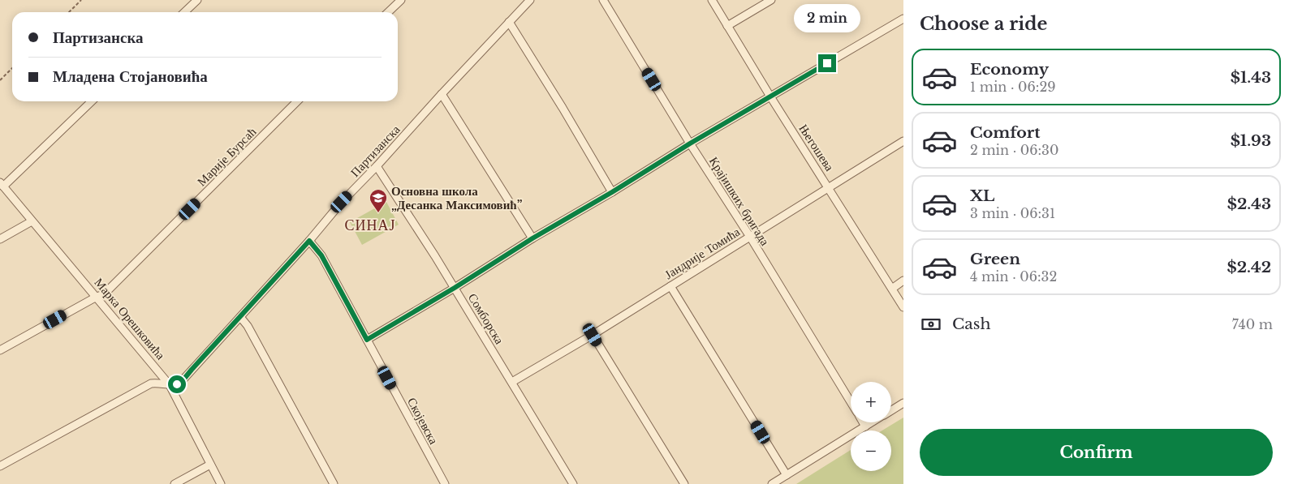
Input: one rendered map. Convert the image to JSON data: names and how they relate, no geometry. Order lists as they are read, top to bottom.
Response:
{
  "streets": {
    "street": [
      "Његошева",
      "Партизанска",
      "Марије Бурсаћ",
      "Крајишких бригада",
      "Јандрије Томића",
      "Марка Орешковића",
      "Сомборска",
      "Скојевска"
    ]
  },
  "crossings": [
    ["Његошева", "Јандрије Томића"],
    ["Партизанска", "Марка Орешковића"],
    ["Партизанска", "Сомборска"],
    ["Партизанска", "Скојевска"],
    ["Марије Бурсаћ", "Марка Орешковића"],
    ["Крајишких бригада", "Јандрије Томића"],
    ["Јандрије Томића", "Сомборска"]
  ],
  "districts": ["СИНАЈ"],
  "places": {
    "school or university": ["Основна школа „Десанка Максимовић”"]
  },
  "page": {
    "heading": "Choose a ride",
    "bubble": "2 min",
    "banner": ["Партизанска", "Младена Стојановића"],
    "list": [
      {
        "name": "Economy",
        "note": "1 min · 06:29",
        "value": "$1.43"
      },
      {
        "name": "Comfort",
        "note": "2 min · 06:30",
        "value": "$1.93"
      },
      {
        "name": "XL",
        "note": "3 min · 06:31",
        "value": "$2.43"
      },
      {
        "name": "Green",
        "note": "4 min · 06:32",
        "value": "$2.42"
      }
    ],
    "pay": ["Cash", "740 m"],
    "map_buttons": ["+", "−"],
    "buttons": "Confirm"
  }
}
